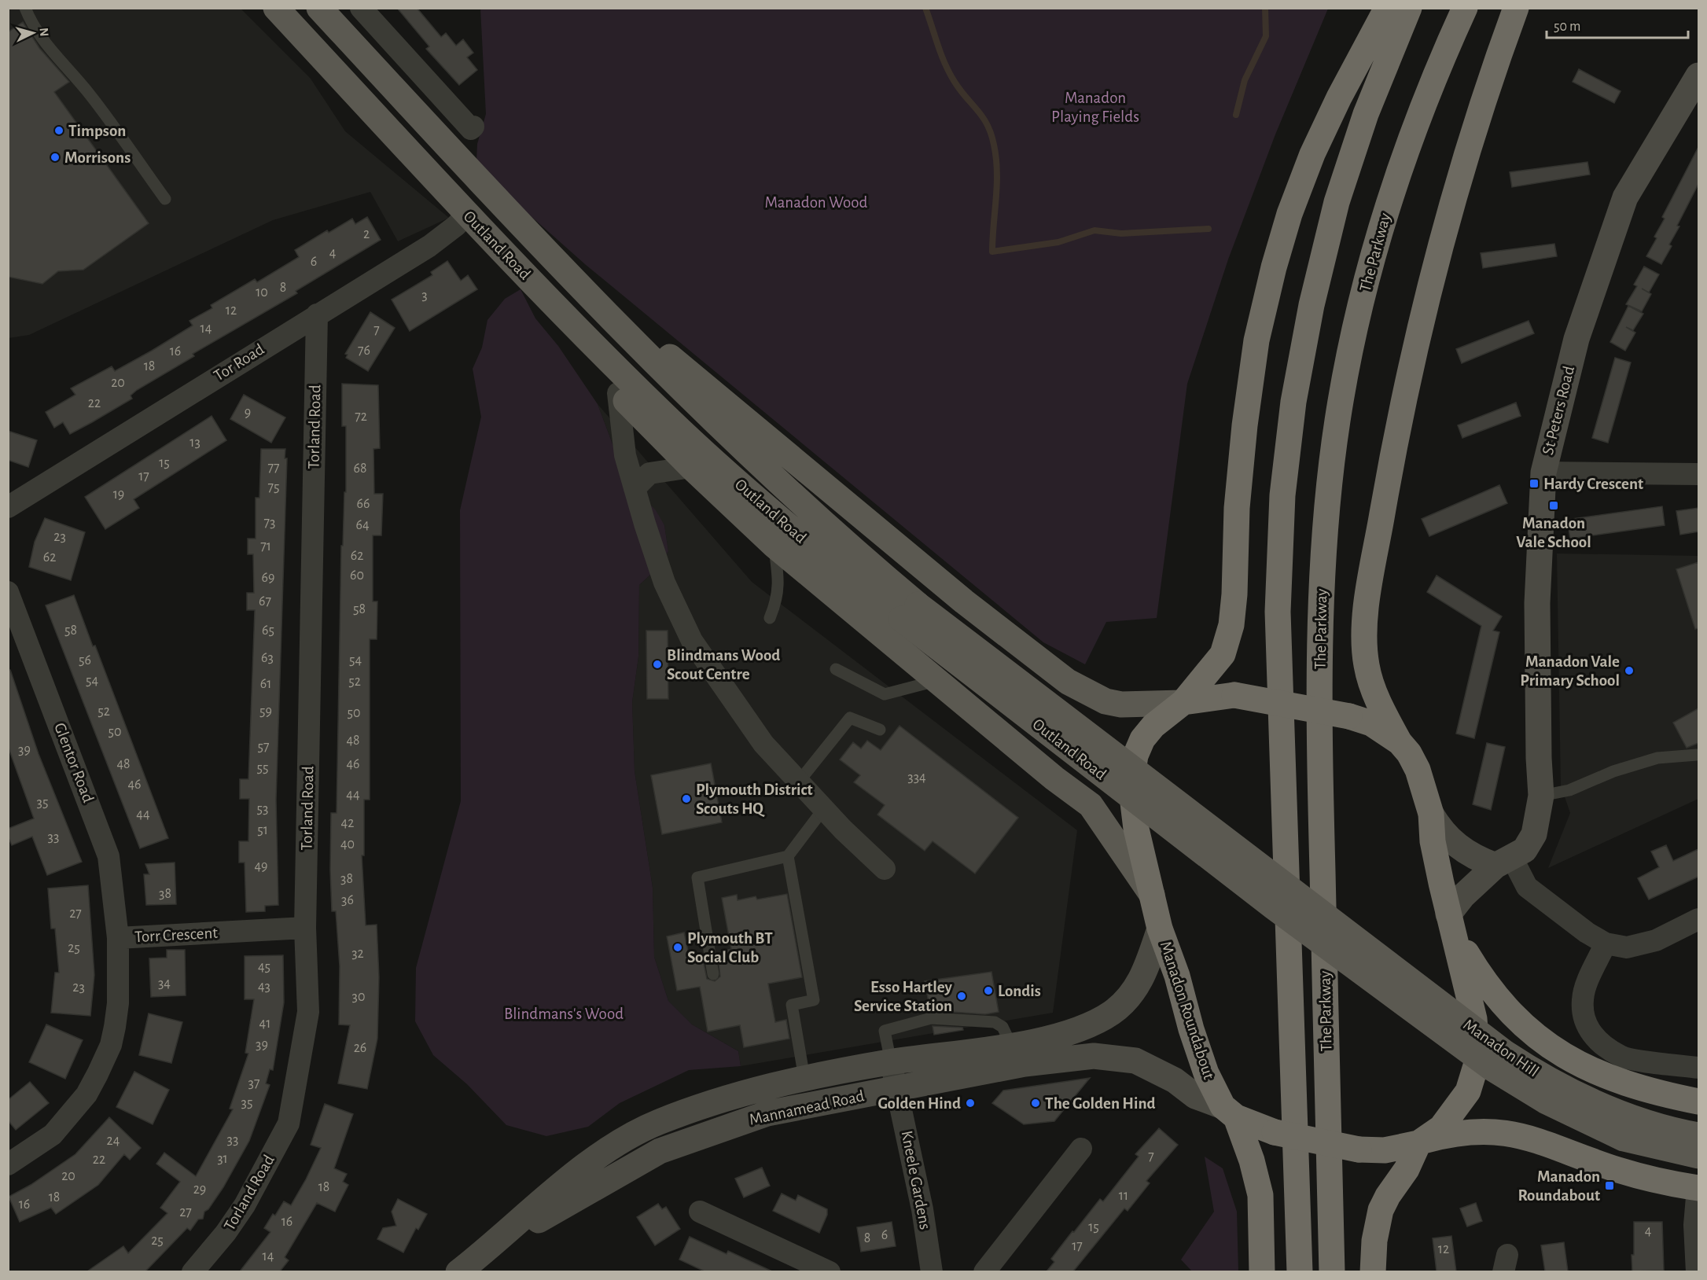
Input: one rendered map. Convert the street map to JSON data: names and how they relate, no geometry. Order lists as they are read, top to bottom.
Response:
{
  "streets": {
    "highway": ["The Parkway", "Manadon Roundabout"],
    "main road": [
      "Outland Road",
      "St Peters Road",
      "Manadon Hill",
      "Mannamead Road"
    ],
    "street": [
      "Tor Road",
      "Torland Road",
      "Glentor Road",
      "Torr Crescent",
      "Kneele Gardens"
    ]
  },
  "crossings": [
    ["Outland Road", "Tor Road"],
    ["Outland Road", "Manadon Hill"],
    ["Tor Road", "Torland Road"],
    ["Torland Road", "Torr Crescent"],
    ["Glentor Road", "Torr Crescent"],
    ["Manadon Roundabout", "Mannamead Road"],
    ["Mannamead Road", "Kneele Gardens"]
  ],
  "parks": ["Manadon Playing Fields", "Manadon Wood", "Blindmans's Wood"],
  "places": {
    "other": [
      "Timpson",
      "Morrisons",
      "Blindmans Wood Scout Centre",
      "Manadon Vale Primary School",
      "Plymouth District Scouts HQ",
      "Plymouth BT Social Club",
      "Londis",
      "Esso Hartley Service Station",
      "Golden Hind",
      "The Golden Hind"
    ],
    "transit": ["Hardy Crescent", "Manadon Vale School", "Manadon Roundabout"]
  },
  "house_numbers": [
    "2",
    "4",
    "6",
    "8",
    "10",
    "3",
    "12",
    "14",
    "7",
    "76",
    "16",
    "18",
    "20",
    "22",
    "9",
    "72",
    "13",
    "15",
    "77",
    "68",
    "17",
    "75",
    "19",
    "66",
    "73",
    "64",
    "23",
    "71",
    "62",
    "62",
    "60",
    "69",
    "67",
    "58",
    "58",
    "65",
    "63",
    "56",
    "54",
    "54",
    "52",
    "61",
    "52",
    "59",
    "50",
    "50",
    "48",
    "57",
    "39",
    "48",
    "46",
    "55",
    "334",
    "46",
    "44",
    "35",
    "53",
    "44",
    "42",
    "51",
    "33",
    "40",
    "49",
    "38",
    "38",
    "36",
    "27",
    "25",
    "32",
    "45",
    "34",
    "43",
    "23",
    "30",
    "41",
    "39",
    "26",
    "37",
    "35",
    "33",
    "24",
    "7",
    "31",
    "22",
    "20",
    "18",
    "29",
    "11",
    "18",
    "16",
    "27",
    "16",
    "15",
    "4",
    "6",
    "8",
    "25",
    "17",
    "12",
    "14"
  ],
  "scale_bar": "50 m",
  "north": "right"
}
